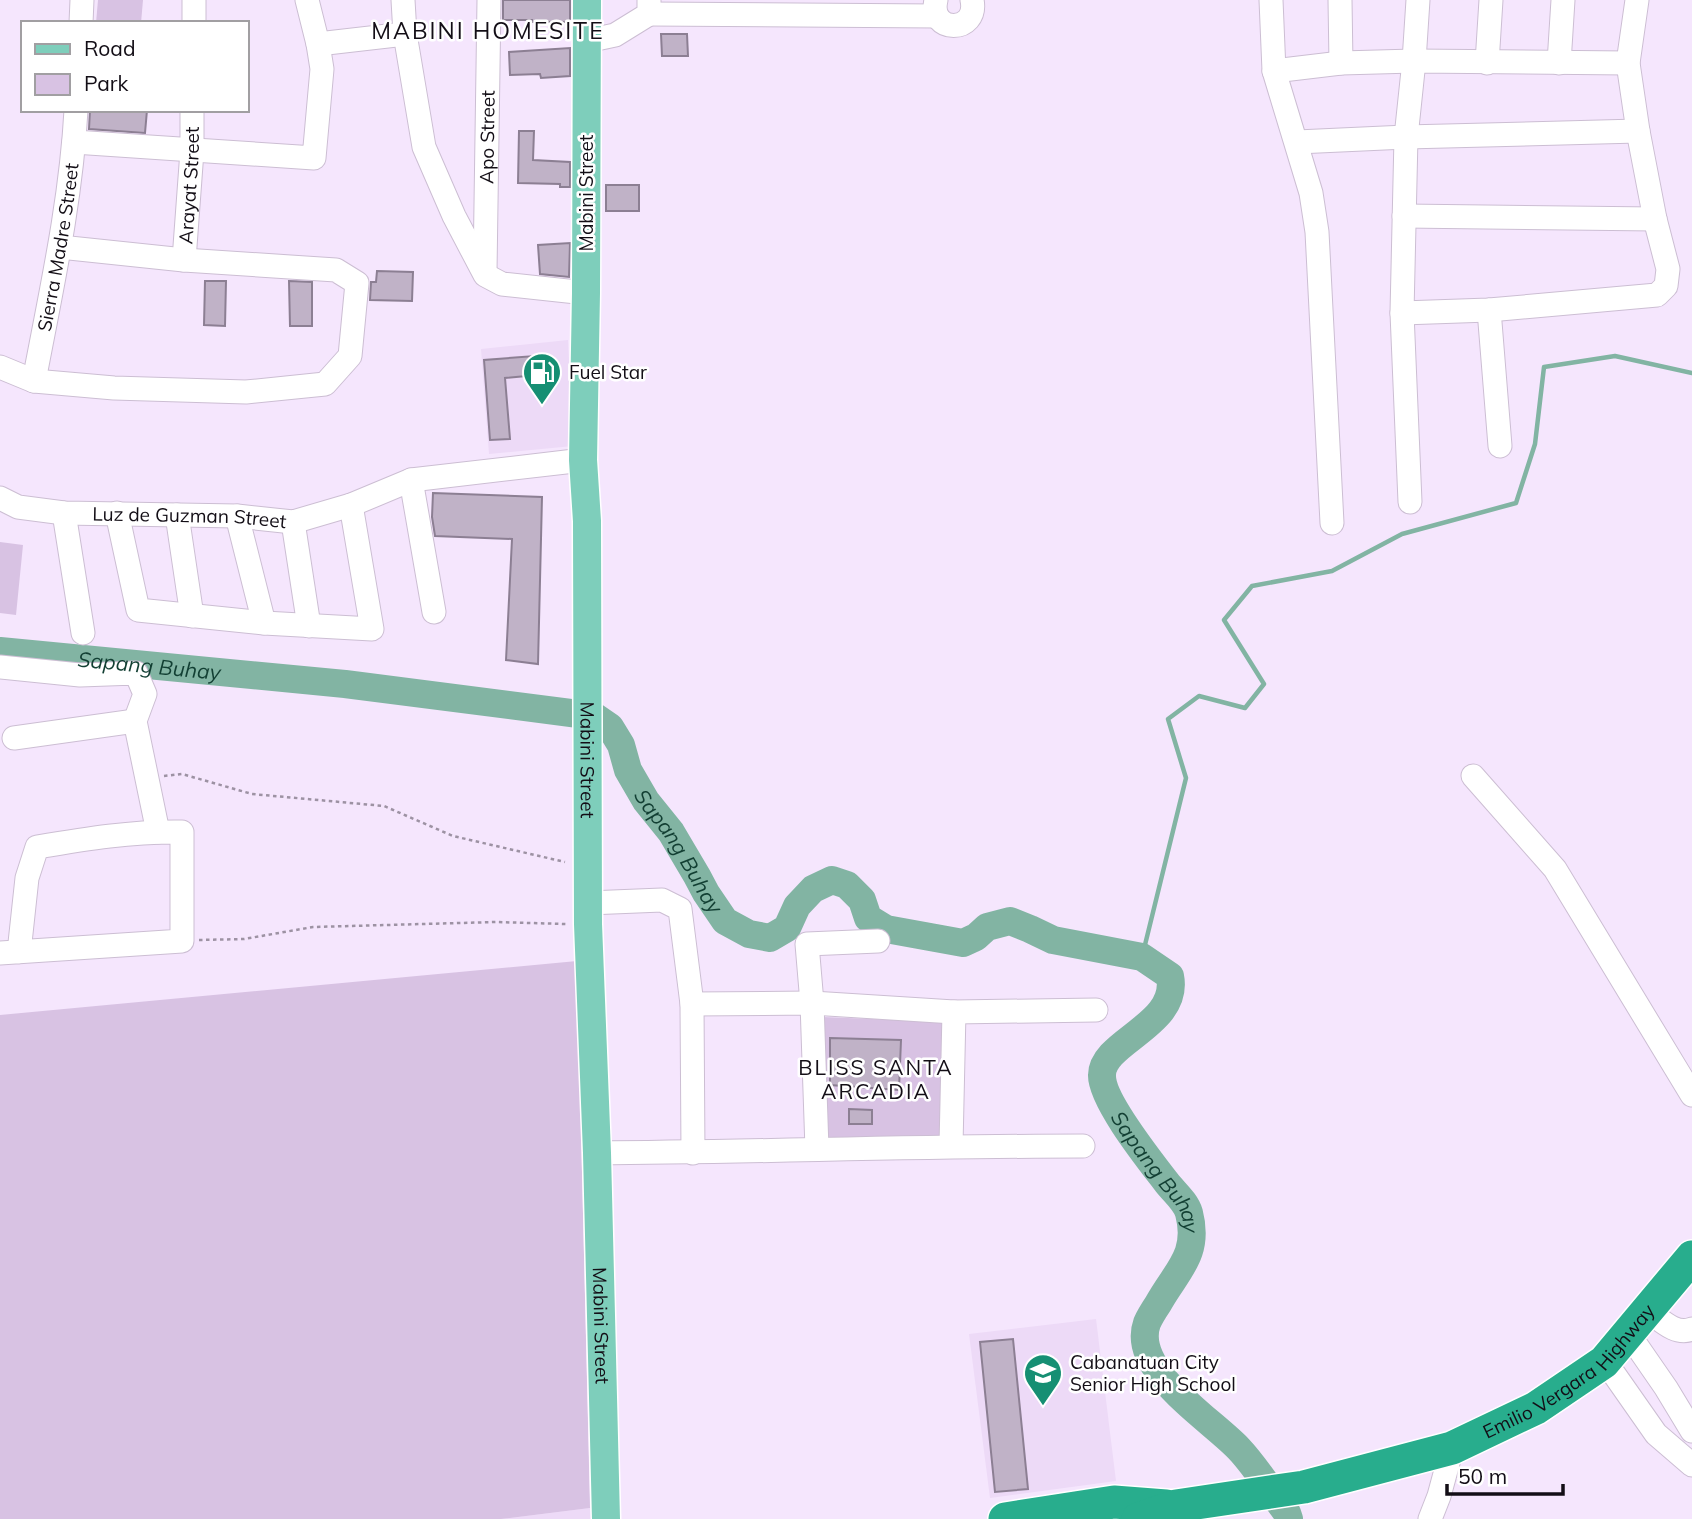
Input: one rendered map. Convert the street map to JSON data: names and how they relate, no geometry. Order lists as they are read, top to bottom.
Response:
{
  "streets": {
    "highway": ["Emilio Vergara Highway"],
    "main road": ["Mabini Street"],
    "street": [
      "Apo Street",
      "Arayat Street",
      "Sierra Madre Street",
      "Luz de Guzman Street"
    ]
  },
  "crossings": [
    ["Mabini Street", "Luz de Guzman Street"]
  ],
  "districts": ["MABINI HOMESITE", "BLISS SANTA ARCADIA"],
  "water": ["Sapang Buhay"],
  "places": {
    "fuel station": ["Fuel Star"],
    "school or university": ["Cabanatuan City Senior High School"]
  },
  "legend": ["Road", "Park"],
  "scale_bar": "50 m"
}
